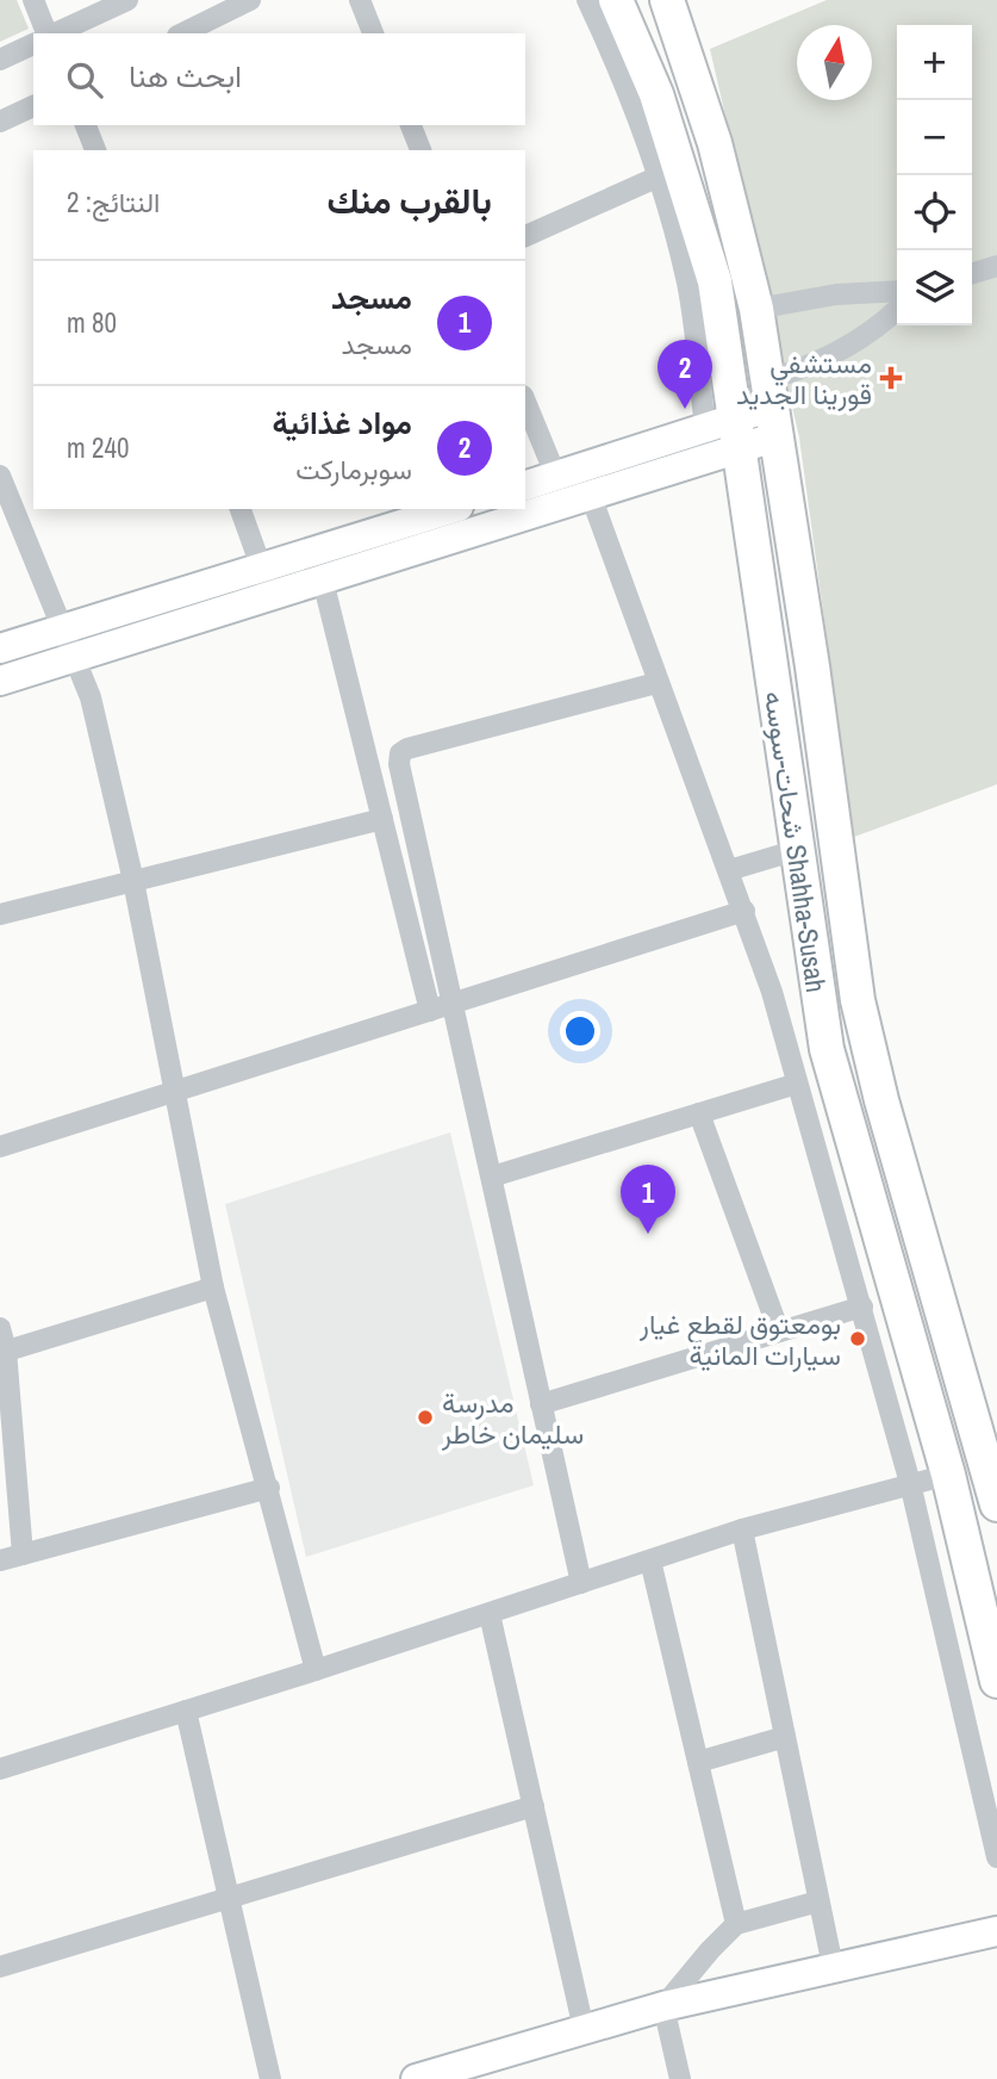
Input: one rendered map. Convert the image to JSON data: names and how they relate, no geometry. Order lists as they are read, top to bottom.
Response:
{
  "streets": {
    "main road": ["شحات-سوسه Shahha-Susah"]
  },
  "places": {
    "health": ["مستشفي قورينا الجديد"],
    "other": ["بومعتوق لقطع غيار سيارات المانية", "مدرسة سليمان خاطر"]
  },
  "north": "top",
  "page": {
    "map_buttons": ["+", "−"],
    "search": "ابحث هنا",
    "heading": ["بالقرب منك", "النتائج: 2"],
    "list": [
      {
        "mark": "1",
        "name": "مسجد",
        "note": "مسجد",
        "value": "80 m"
      },
      {
        "mark": "2",
        "name": "مواد غذائية",
        "note": "سوبرماركت",
        "value": "240 m"
      }
    ],
    "pins": ["2", "1"]
  }
}
